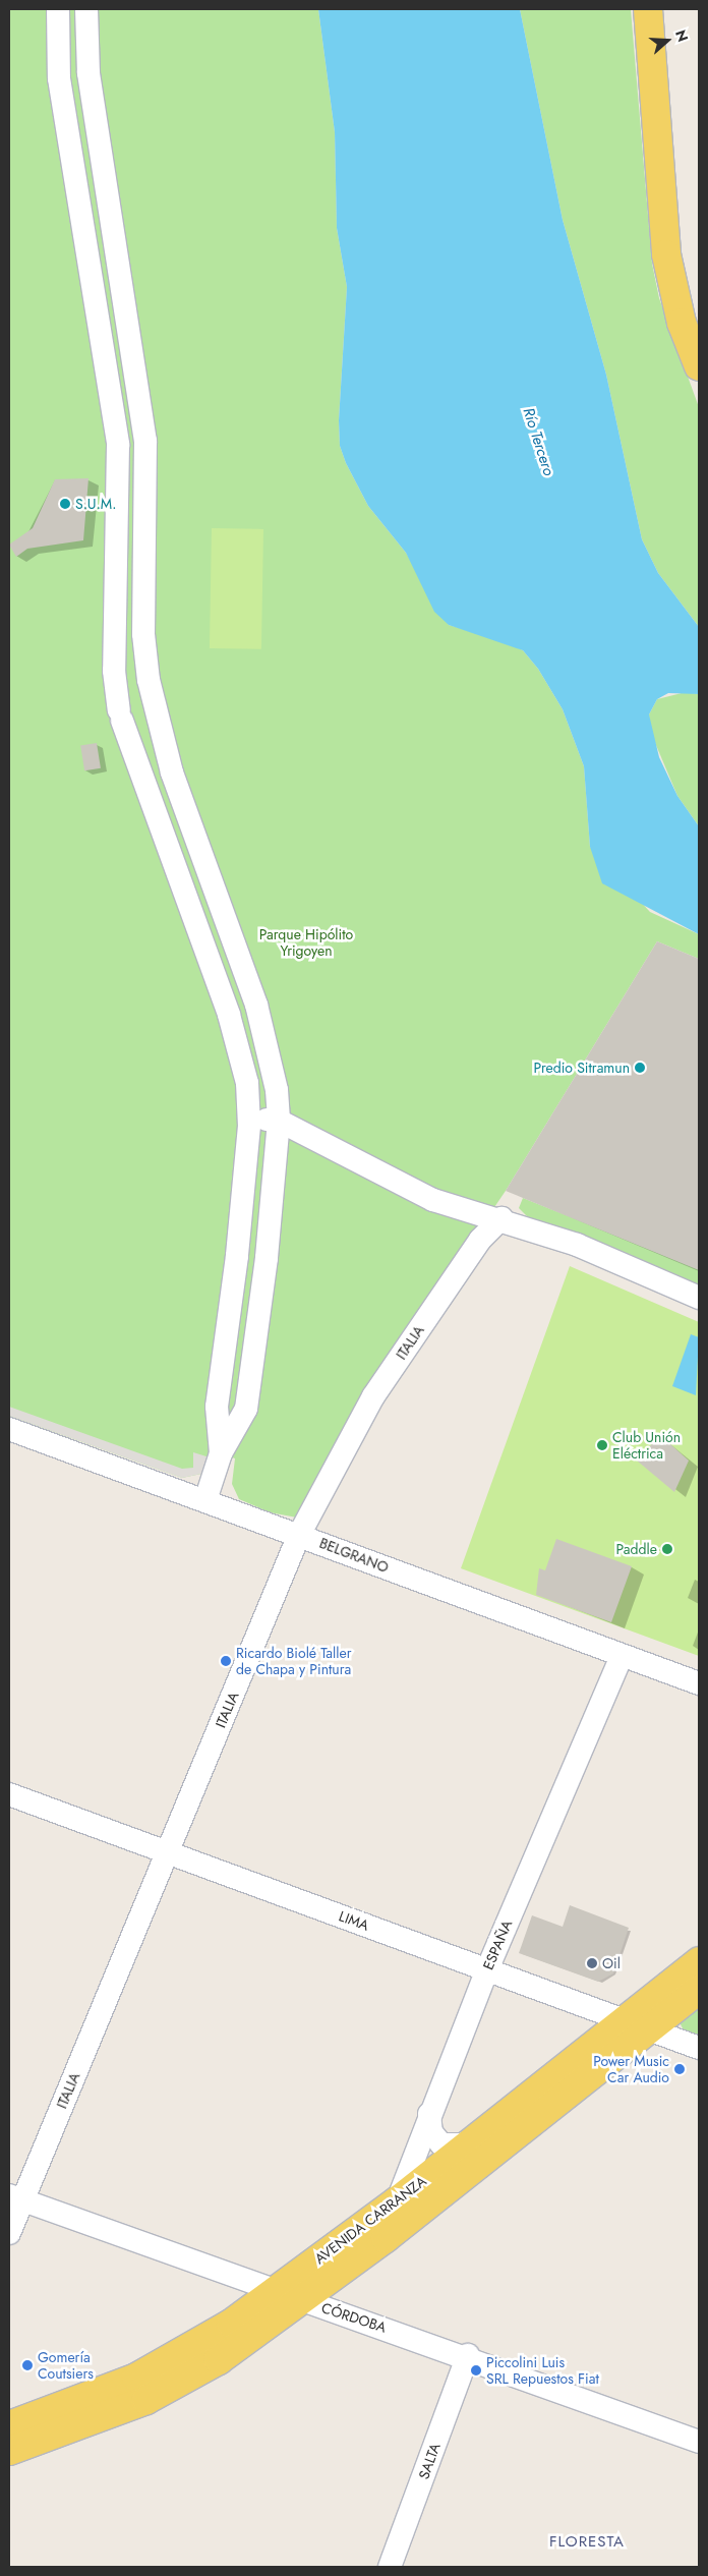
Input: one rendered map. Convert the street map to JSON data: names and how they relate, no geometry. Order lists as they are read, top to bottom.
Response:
{
  "streets": {
    "main road": ["AVENIDA CARRANZA"],
    "street": [
      "ITALIA",
      "BELGRANO",
      "LIMA",
      "ESPAÑA",
      "CÓRDOBA",
      "SALTA"
    ]
  },
  "crossings": [
    ["ITALIA", "BELGRANO"],
    ["ITALIA", "LIMA"],
    ["ITALIA", "CÓRDOBA"],
    ["BELGRANO", "ESPAÑA"],
    ["LIMA", "ESPAÑA"],
    ["LIMA", "AVENIDA CARRANZA"],
    ["ESPAÑA", "AVENIDA CARRANZA"],
    ["AVENIDA CARRANZA", "CÓRDOBA"],
    ["CÓRDOBA", "SALTA"]
  ],
  "districts": ["FLORESTA"],
  "water": ["Río Tercero"],
  "parks": ["Parque Hipólito Yrigoyen"],
  "places": [
    "S.U.M.",
    "Predio Sitramun",
    "Club Unión Eléctrica",
    "Paddle",
    "Ricardo Biolé Taller de Chapa y Pintura",
    "Oil",
    "Power Music Car Audio",
    "Gomería Coutsiers",
    "Piccolini Luis SRL Repuestos Fiat"
  ],
  "north": "right"
}
